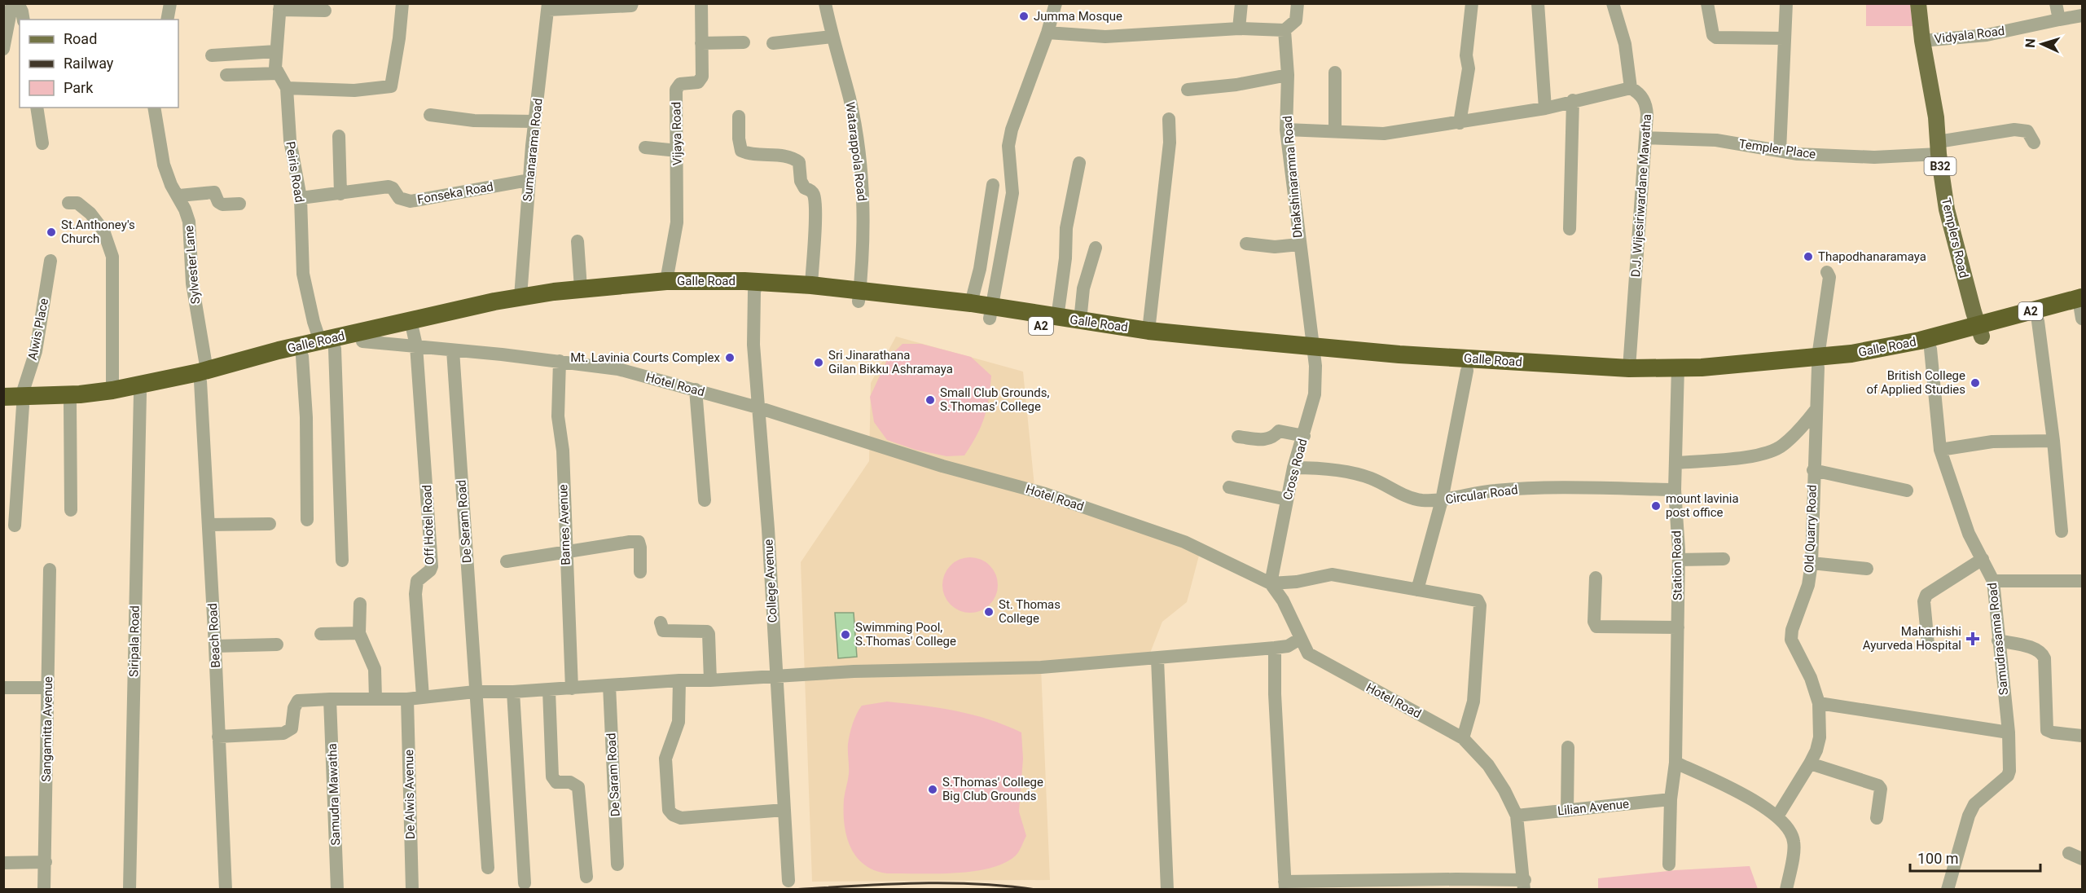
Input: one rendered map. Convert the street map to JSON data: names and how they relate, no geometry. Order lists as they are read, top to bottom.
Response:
{
  "streets": {
    "highway": ["Galle Road", "A2"],
    "main road": ["B32", "Templers Road"],
    "street": [
      "Vidyala Road",
      "Vijaya Road",
      "Templer Place",
      "Sumanarama Road",
      "Watarappola Road",
      "Peiris Road",
      "Dhakshinaramna Road",
      "Fonseka Road",
      "D.J. Wijesiriwardane Mawatha",
      "Sylvester Lane",
      "Alwis Place",
      "Hotel Road",
      "Cross Road",
      "Circular Road",
      "De Seram Road",
      "Off Hotel Road",
      "Barnes Avenue",
      "Old Quarry Road",
      "Station Road",
      "College Avenue",
      "Beach Road",
      "Samudrasanna Road",
      "Siripala Road",
      "Sangamitta Avenue",
      "De Saram Road",
      "Samudra Mawatha",
      "De Alwis Avenue",
      "Lilian Avenue"
    ]
  },
  "crossings": [
    ["Vidyala Road", "Templers Road"],
    ["Vijaya Road", "Galle Road"],
    ["Templer Place", "D.J. Wijesiriwardane Mawatha"],
    ["Templer Place", "Templers Road"],
    ["Sumanarama Road", "Fonseka Road"],
    ["Sumanarama Road", "Galle Road"],
    ["Watarappola Road", "Galle Road"],
    ["Peiris Road", "Fonseka Road"],
    ["Peiris Road", "Galle Road"],
    ["Dhakshinaramna Road", "Galle Road"],
    ["Dhakshinaramna Road", "Cross Road"],
    ["D.J. Wijesiriwardane Mawatha", "Galle Road"],
    ["Templers Road", "Galle Road"],
    ["Sylvester Lane", "Galle Road"],
    ["Sylvester Lane", "Beach Road"],
    ["Galle Road", "Alwis Place"],
    ["Galle Road", "Hotel Road"],
    ["Galle Road", "Cross Road"],
    ["Galle Road", "Off Hotel Road"],
    ["Galle Road", "Old Quarry Road"],
    ["Galle Road", "Station Road"],
    ["Galle Road", "College Avenue"],
    ["Galle Road", "Beach Road"],
    ["Galle Road", "Samudrasanna Road"],
    ["Galle Road", "Siripala Road"],
    ["Hotel Road", "Cross Road"],
    ["Hotel Road", "De Seram Road"],
    ["Hotel Road", "Off Hotel Road"],
    ["Hotel Road", "Barnes Avenue"],
    ["Hotel Road", "College Avenue"],
    ["Hotel Road", "Lilian Avenue"],
    ["Cross Road", "Circular Road"],
    ["Circular Road", "Station Road"],
    ["Station Road", "Lilian Avenue"]
  ],
  "places": {
    "other": [
      "Jumma Mosque",
      "St.Anthoney's Church",
      "Thapodhanaramaya",
      "Mt. Lavinia Courts Complex",
      "Sri Jinarathana Gilan Bikku Ashramaya",
      "British College of Applied Studies",
      "Small Club Grounds, S.Thomas' College",
      "mount lavinia post office",
      "St. Thomas College",
      "Swimming Pool, S.Thomas' College",
      "S.Thomas' College Big Club Grounds"
    ],
    "health": ["Maharhishi Ayurveda Hospital"]
  },
  "legend": ["Road", "Railway", "Park"],
  "scale_bar": "100 m",
  "north": "left"
}
